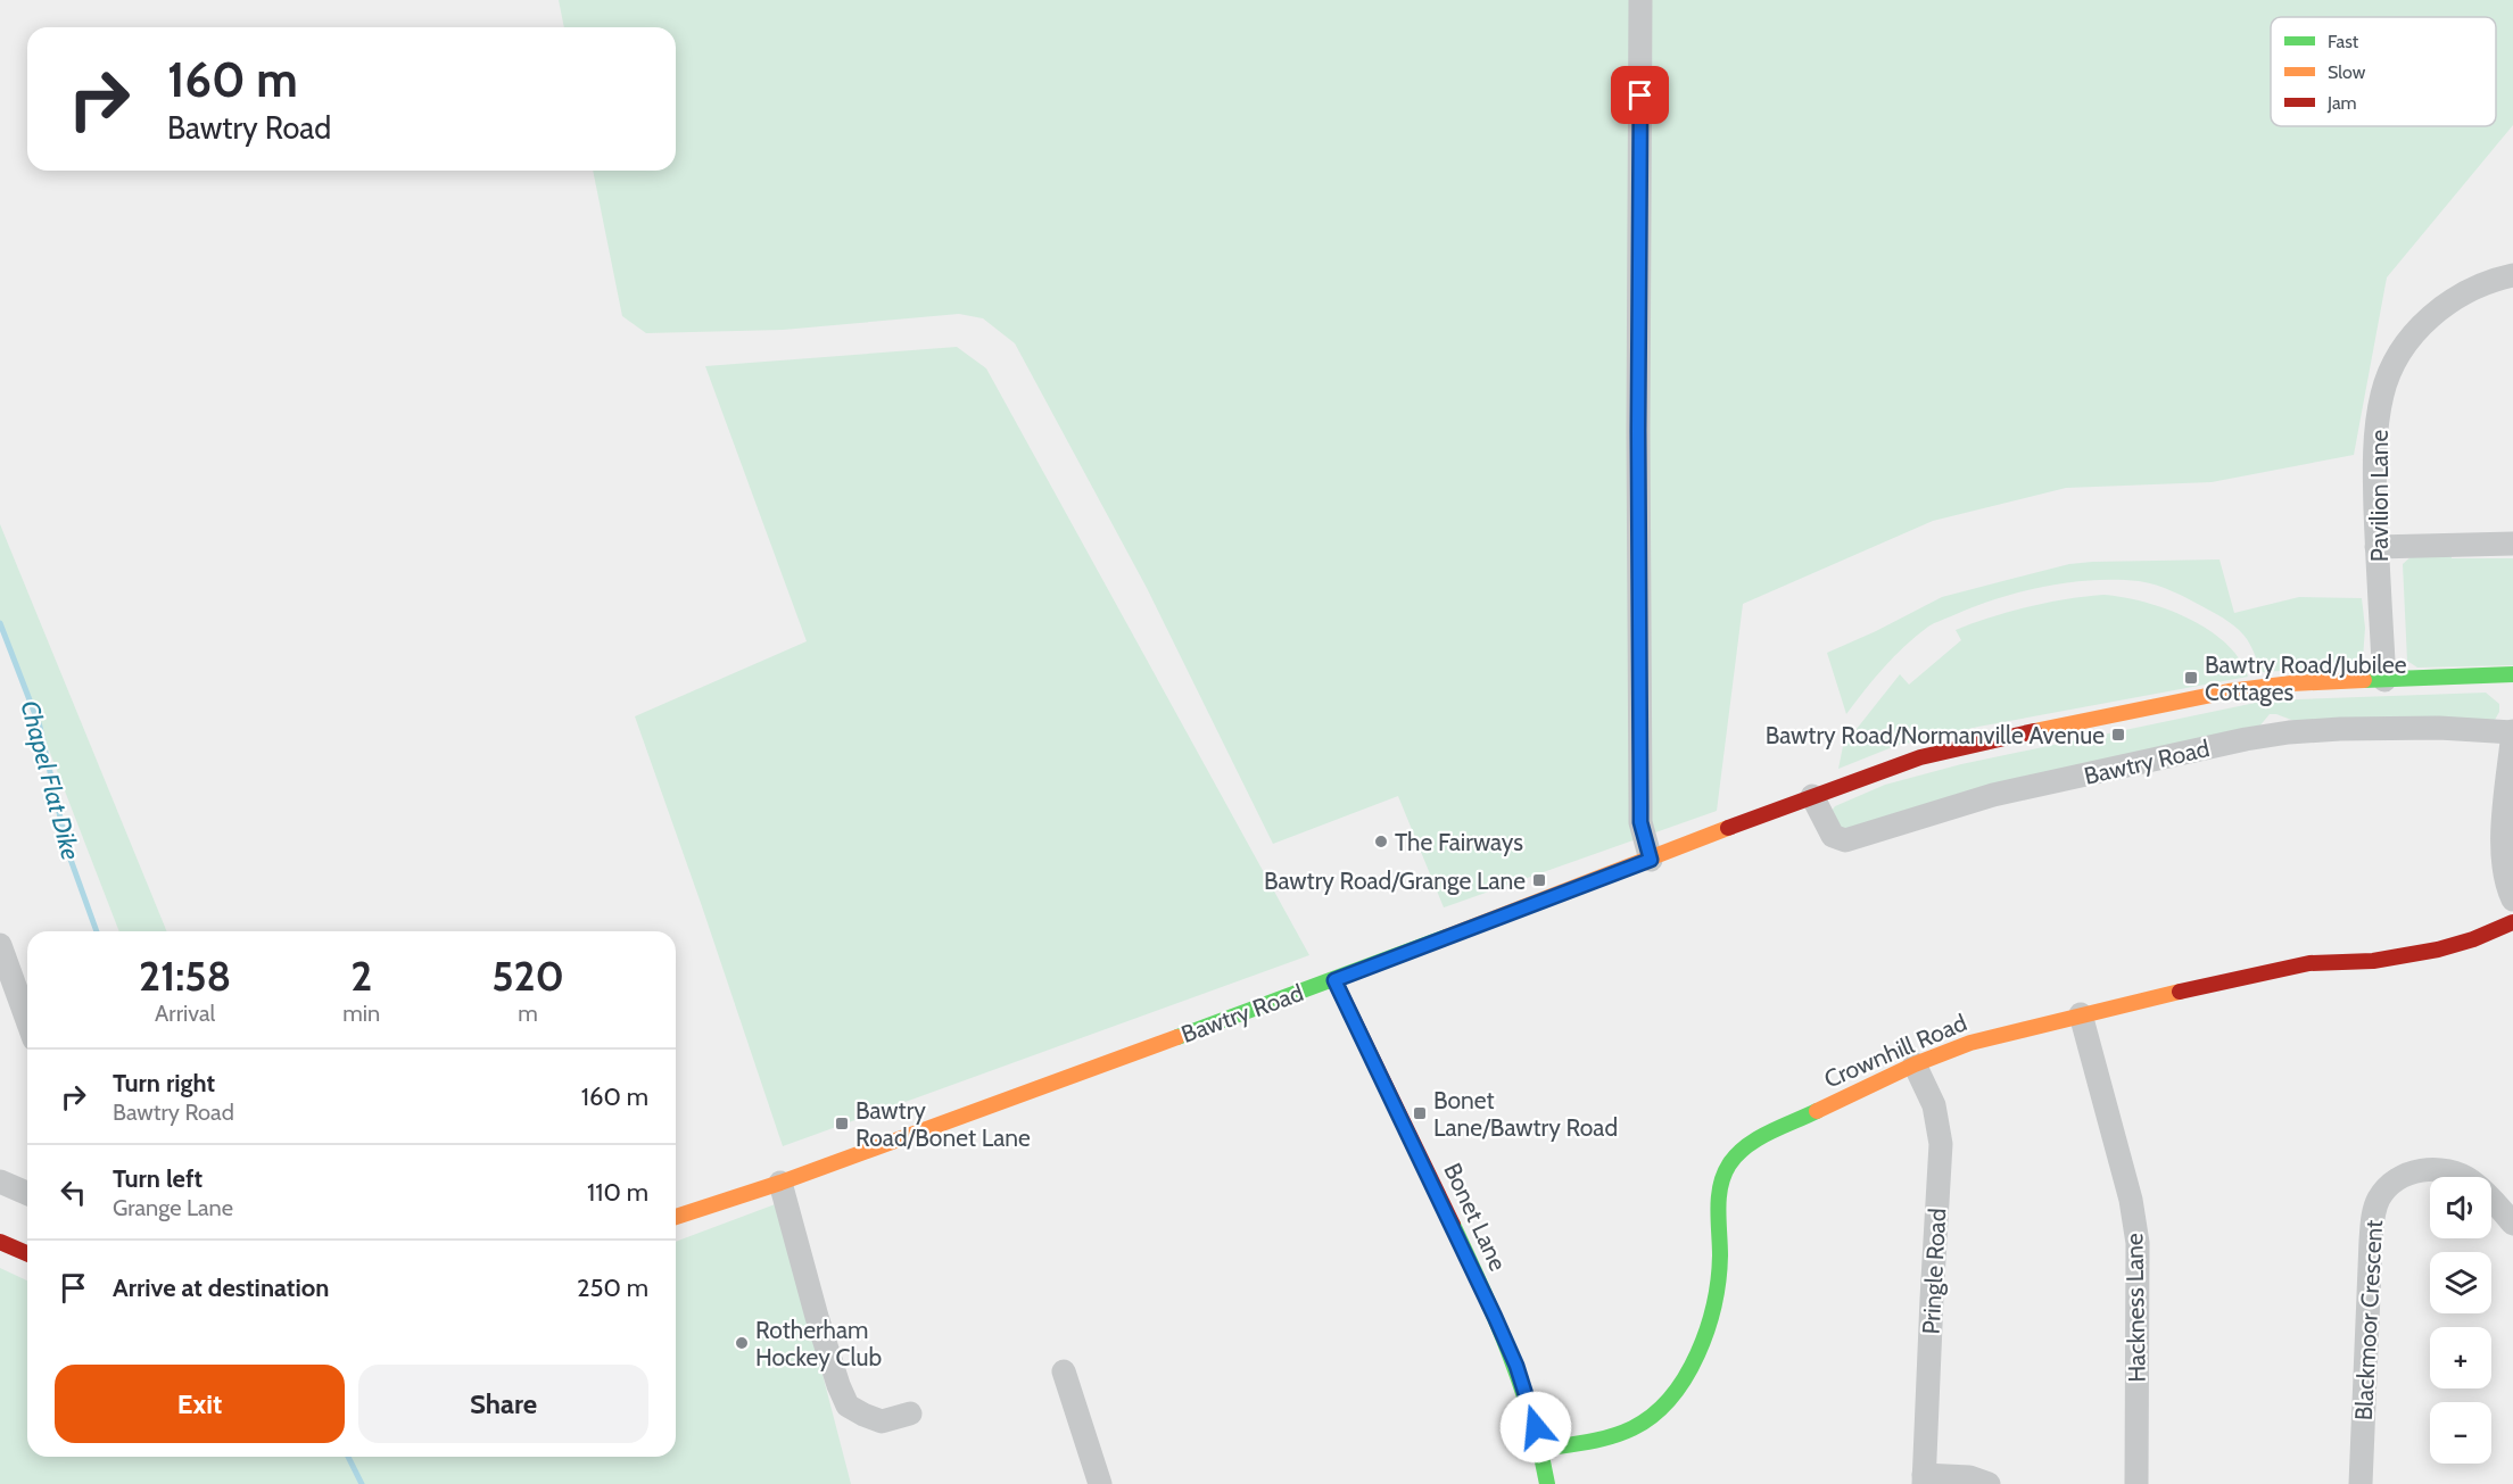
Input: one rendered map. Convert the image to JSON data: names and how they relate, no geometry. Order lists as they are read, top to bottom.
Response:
{
  "streets": {
    "main road": ["Bawtry Road", "Crownhill Road", "Bonet Lane"],
    "street": [
      "Pavilion Lane",
      "Pringle Road",
      "Hackness Lane",
      "Blackmoor Crescent"
    ]
  },
  "crossings": [
    ["Pavilion Lane", "Bawtry Road"],
    ["Bawtry Road", "Bonet Lane"],
    ["Crownhill Road", "Bonet Lane"],
    ["Crownhill Road", "Pringle Road"],
    ["Crownhill Road", "Hackness Lane"]
  ],
  "water": ["Chapel Flat Dike"],
  "places": {
    "transit": [
      "Bawtry Road/Jubilee Cottages",
      "Bawtry Road/Normanville Avenue",
      "Bawtry Road/Grange Lane",
      "Bonet Lane/Bawtry Road",
      "Bawtry Road/Bonet Lane"
    ],
    "other": ["The Fairways", "Rotherham Hockey Club"]
  },
  "legend": ["Fast", "Slow", "Jam"],
  "page": {
    "turn": ["160 m", "Bawtry Road"],
    "eta": [
      "21:58",
      "Arrival",
      "2",
      "min",
      "520",
      "m"
    ],
    "list": [
      {
        "name": "Turn right",
        "note": "Bawtry Road",
        "value": "160 m"
      },
      {
        "name": "Turn left",
        "note": "Grange Lane",
        "value": "110 m"
      },
      {
        "name": "Arrive at destination",
        "value": "250 m"
      }
    ],
    "map_buttons": ["+", "−"],
    "buttons": ["Exit", "Share"]
  }
}
